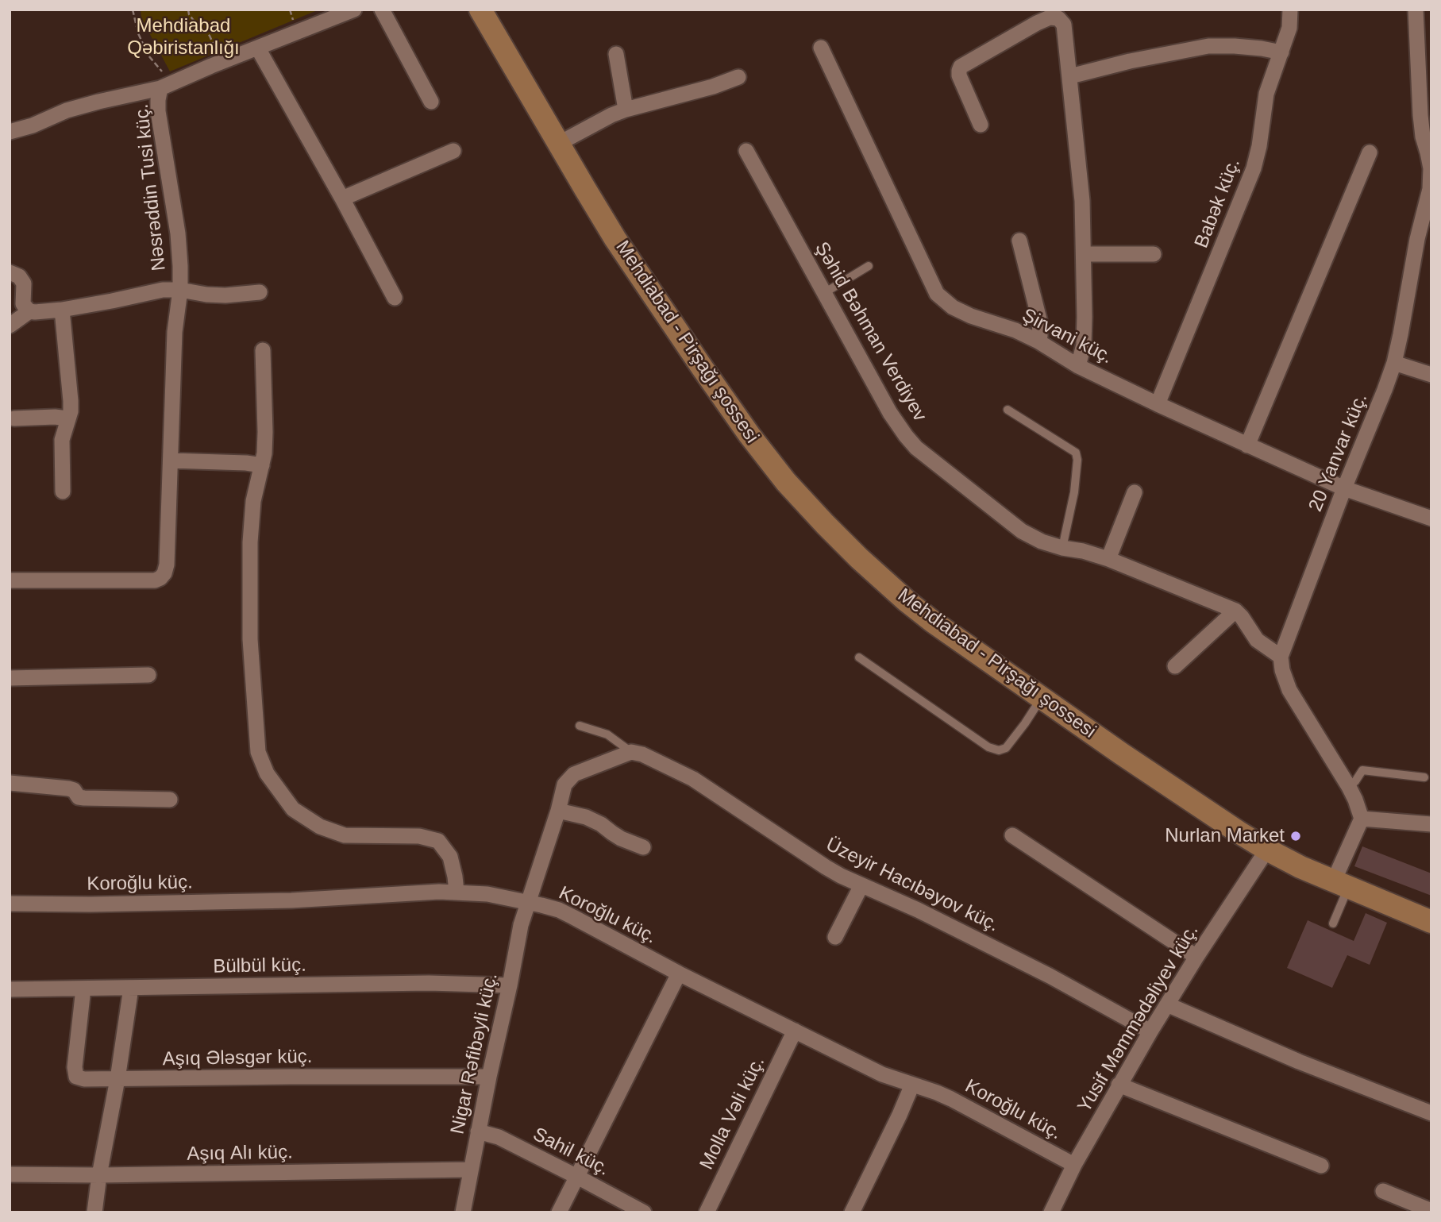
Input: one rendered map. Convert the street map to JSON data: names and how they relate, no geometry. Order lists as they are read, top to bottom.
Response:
{
  "streets": {
    "main road": ["Mehdiabad - Pirşağı şossesi"],
    "street": [
      "Nəsrəddin Tusi küç.",
      "Babək küç.",
      "Şəhid Bəhman Verdiyev",
      "Şirvani küç.",
      "20 Yanvar küç.",
      "Koroğlu küç.",
      "Üzeyir Hacıbəyov küç.",
      "Bülbül küç.",
      "Yusif Məmmədəliyev küç.",
      "Nigar Rəfibəyli küç.",
      "Aşıq Ələsgər küç.",
      "Molla Vəli küç.",
      "Sahil küç.",
      "Aşıq Alı küç."
    ]
  },
  "crossings": [
    ["Babək küç.", "Şirvani küç."],
    ["Şirvani küç.", "20 Yanvar küç."],
    ["Mehdiabad - Pirşağı şossesi", "Yusif Məmmədəliyev küç."],
    ["Koroğlu küç.", "Yusif Məmmədəliyev küç."],
    ["Koroğlu küç.", "Nigar Rəfibəyli küç."],
    ["Koroğlu küç.", "Molla Vəli küç."],
    ["Üzeyir Hacıbəyov küç.", "Yusif Məmmədəliyev küç."],
    ["Üzeyir Hacıbəyov küç.", "Nigar Rəfibəyli küç."],
    ["Bülbül küç.", "Nigar Rəfibəyli küç."],
    ["Bülbül küç.", "Aşıq Ələsgər küç."],
    ["Nigar Rəfibəyli küç.", "Aşıq Ələsgər küç."],
    ["Nigar Rəfibəyli küç.", "Sahil küç."],
    ["Nigar Rəfibəyli küç.", "Aşıq Alı küç."]
  ],
  "parks": ["Mehdiabad Qəbiristanlığı"],
  "places": ["Nurlan Market"]
}
